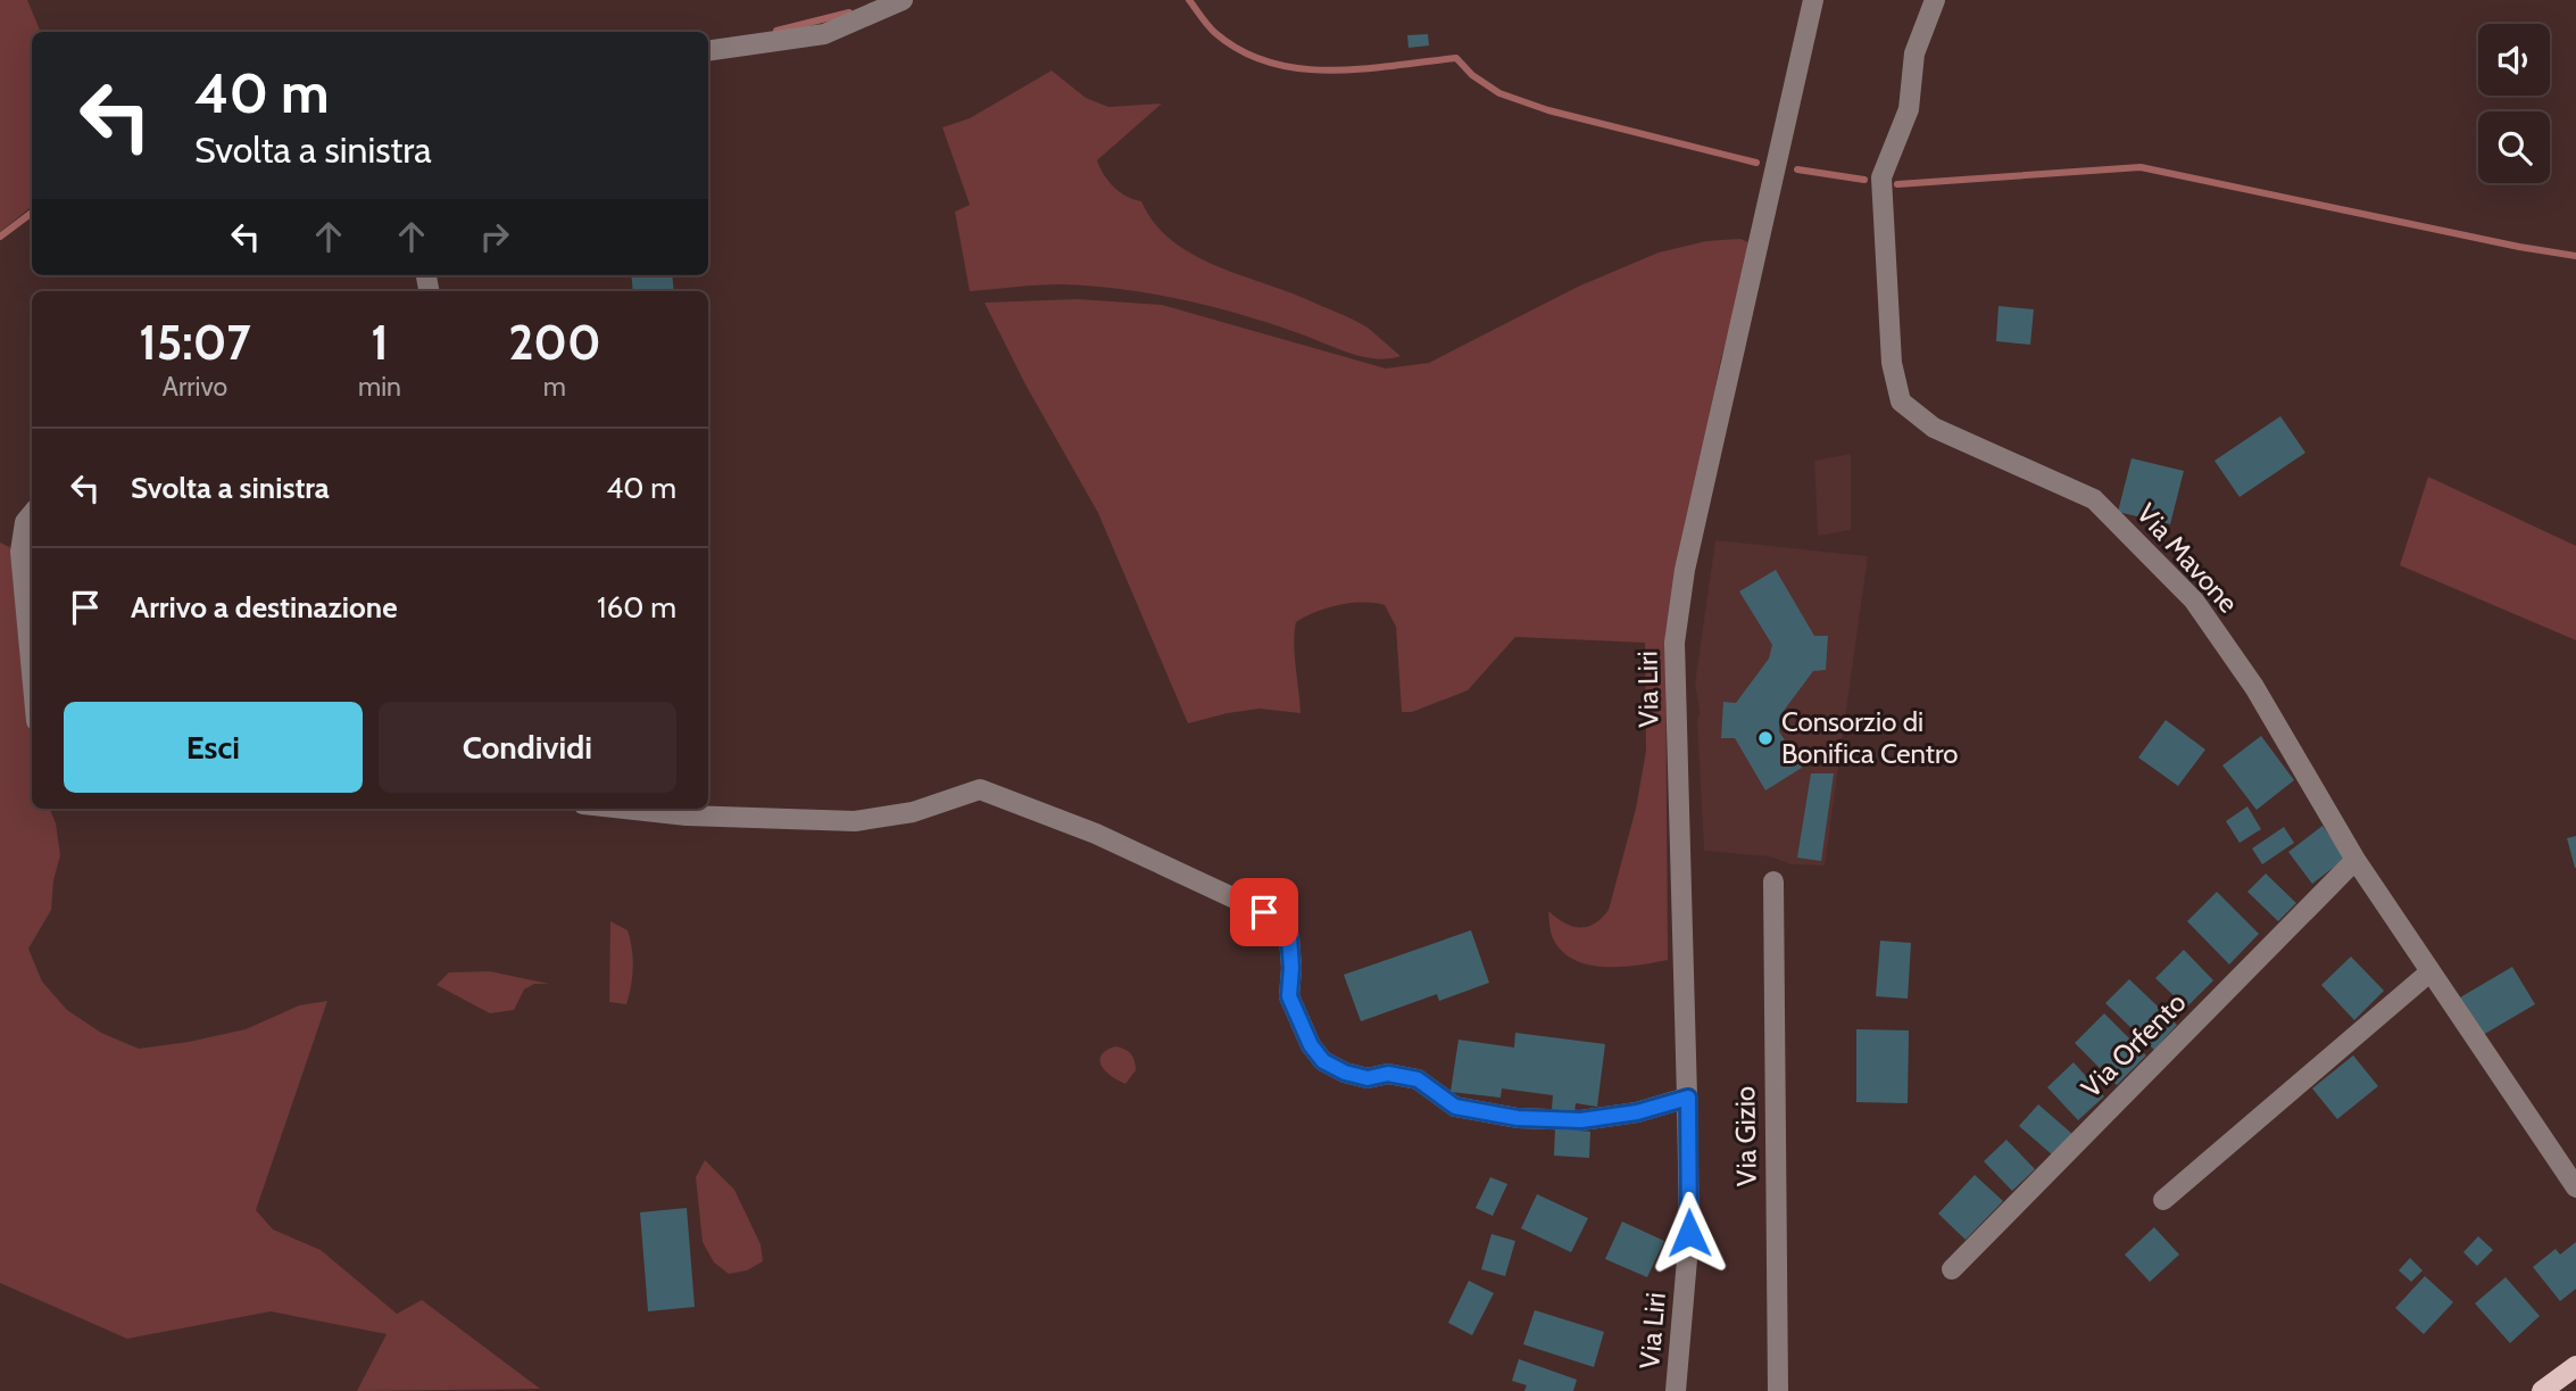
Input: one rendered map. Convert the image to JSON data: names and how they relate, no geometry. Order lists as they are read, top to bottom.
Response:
{
  "streets": {
    "street": [
      "Via Mavone",
      "Via Liri",
      "Via Orfento",
      "Via Gizio"
    ]
  },
  "crossings": [
    ["Via Mavone", "Via Orfento"]
  ],
  "places": ["Consorzio di Bonifica Centro"],
  "page": {
    "turn": ["40 m", "Svolta a sinistra"],
    "eta": [
      "15:07",
      "Arrivo",
      "1",
      "min",
      "200",
      "m"
    ],
    "list": [
      {
        "name": "Svolta a sinistra",
        "value": "40 m"
      },
      {
        "name": "Arrivo a destinazione",
        "value": "160 m"
      }
    ],
    "buttons": ["Esci", "Condividi"]
  }
}
